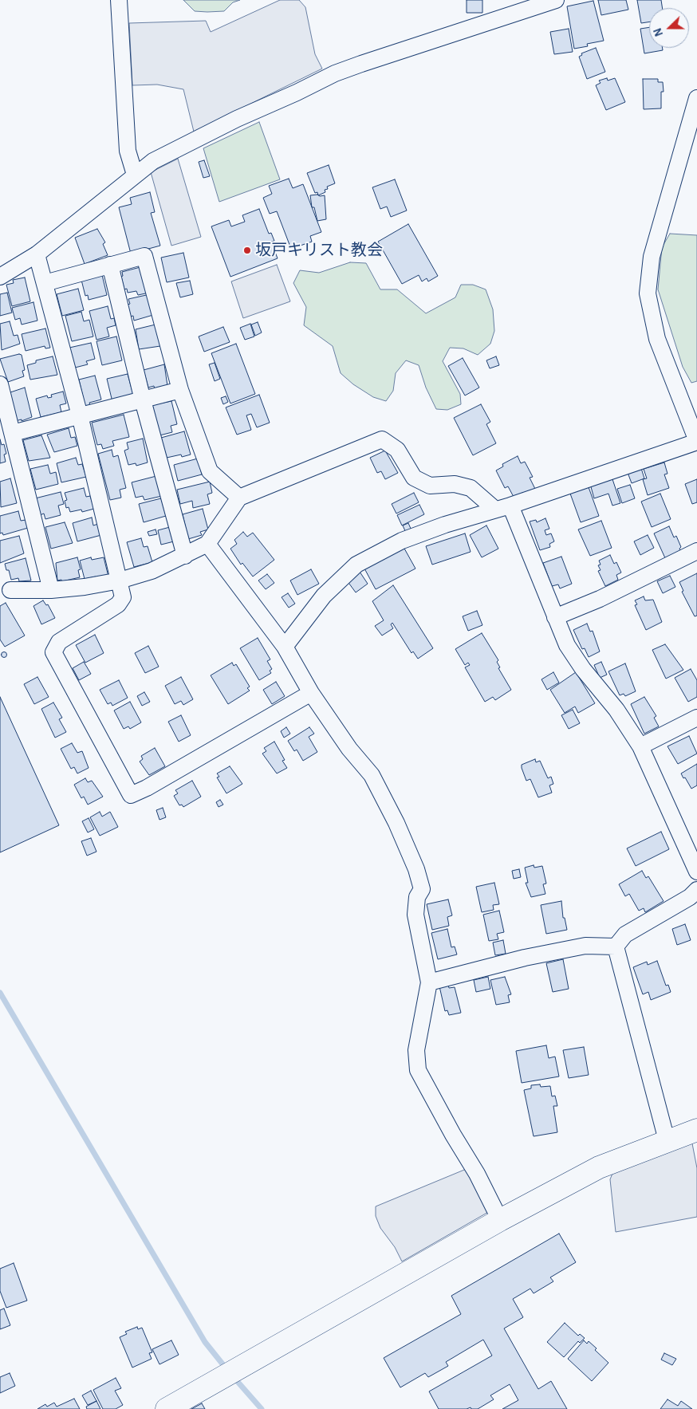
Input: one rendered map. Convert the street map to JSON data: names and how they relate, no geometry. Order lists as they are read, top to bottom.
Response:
{
  "places": ["坂戸キリスト教会"],
  "north": "left"
}
